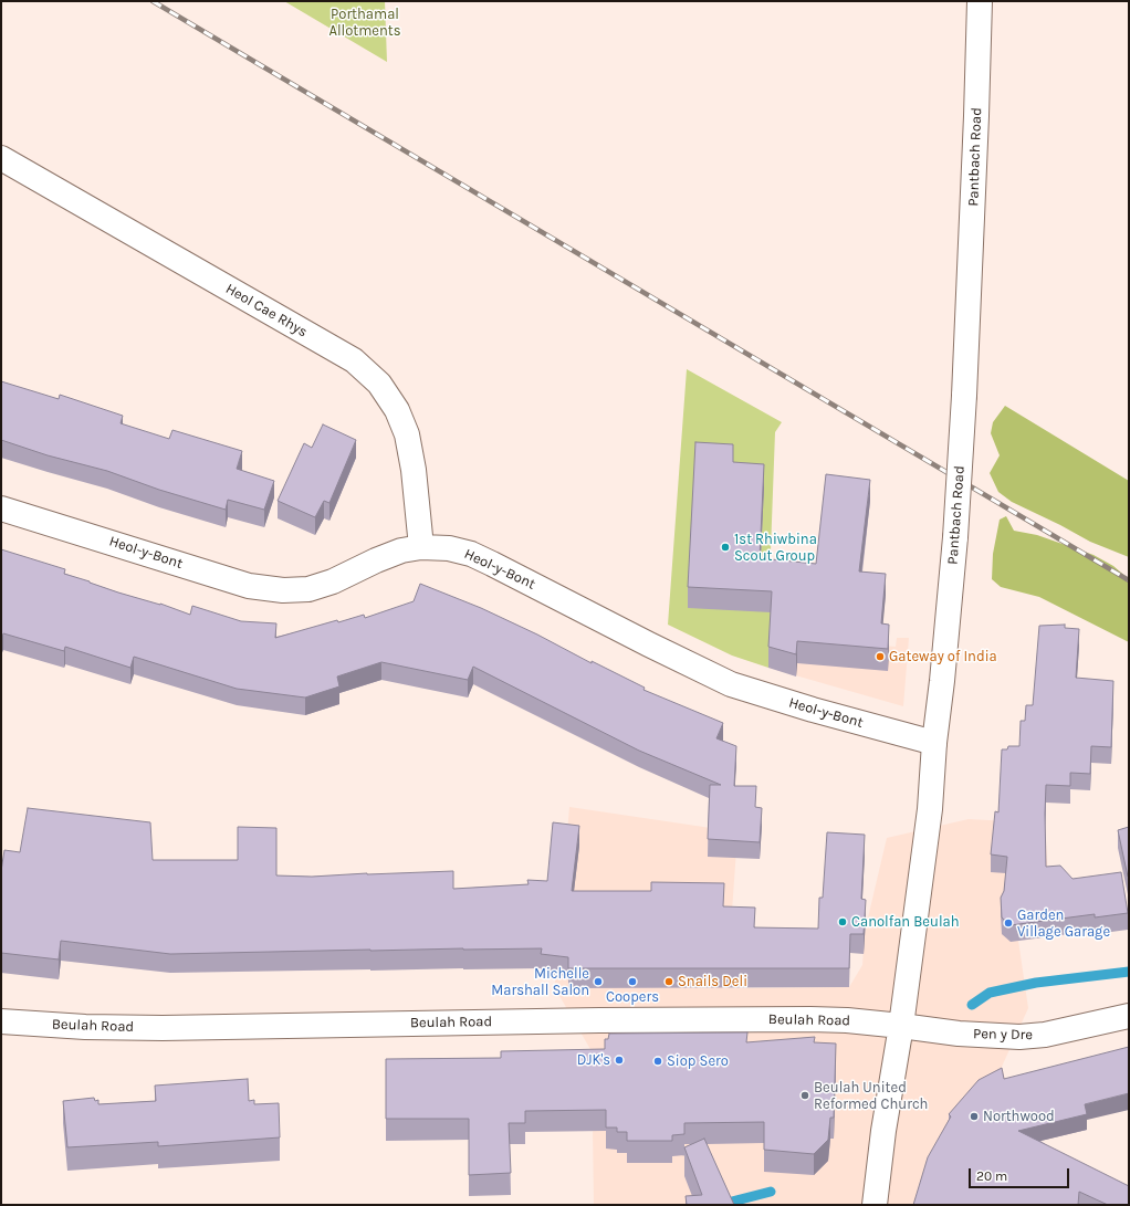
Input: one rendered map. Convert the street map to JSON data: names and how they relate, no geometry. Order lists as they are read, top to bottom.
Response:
{
  "streets": {
    "street": [
      "Pantbach Road",
      "Heol Cae Rhys",
      "Heol-y-Bont",
      "Beulah Road",
      "Pen y Dre"
    ]
  },
  "crossings": [
    ["Pantbach Road", "Heol-y-Bont"],
    ["Pantbach Road", "Beulah Road"],
    ["Pantbach Road", "Pen y Dre"],
    ["Heol Cae Rhys", "Heol-y-Bont"],
    ["Beulah Road", "Pen y Dre"]
  ],
  "parks": ["Porthamal Allotments"],
  "places": [
    "1st Rhiwbina Scout Group",
    "Gateway of India",
    "Canolfan Beulah",
    "Garden Village Garage",
    "Michelle Marshall Salon",
    "Coopers",
    "Snails Deli",
    "DJK's",
    "Siop Sero",
    "Beulah United Reformed Church",
    "Northwood"
  ],
  "scale_bar": "20 m"
}
